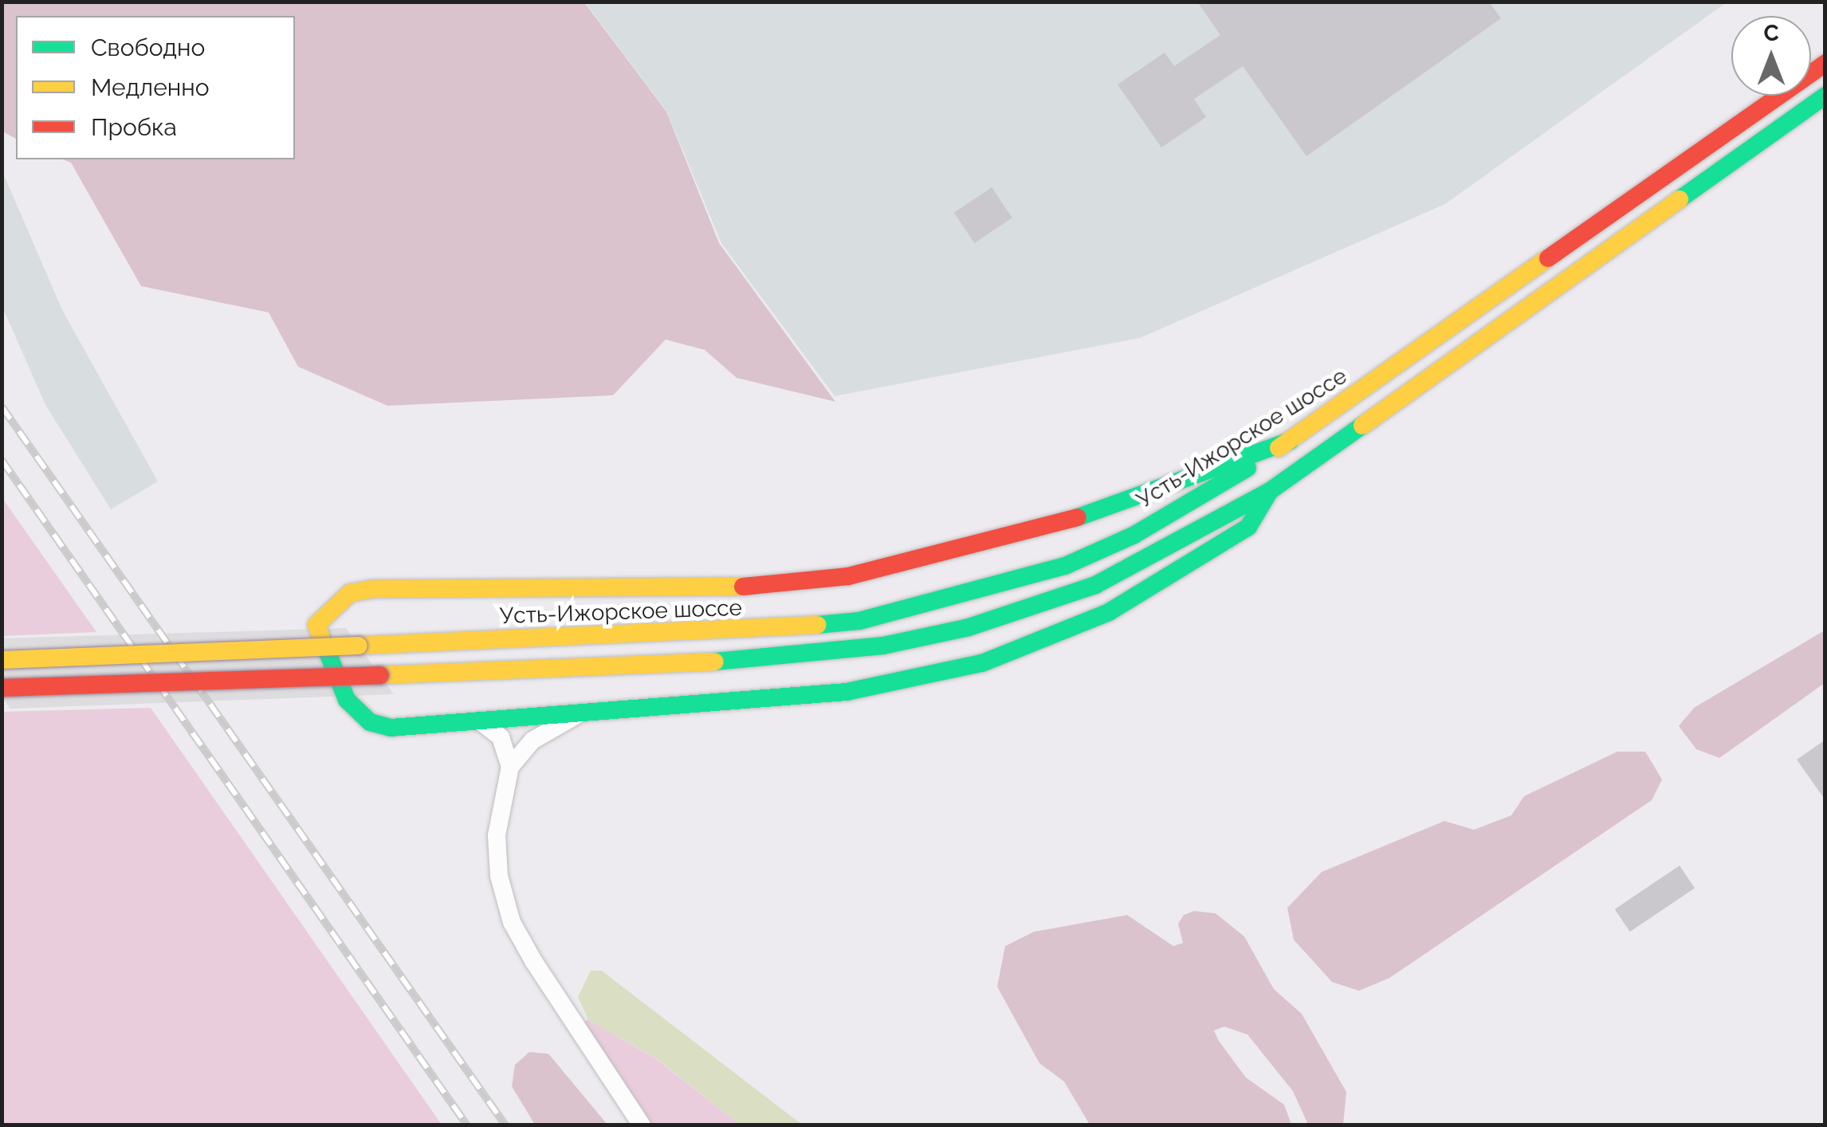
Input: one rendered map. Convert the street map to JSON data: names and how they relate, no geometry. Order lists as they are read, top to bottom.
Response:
{
  "streets": {
    "street": ["Усть-Ижорское шоссе"]
  },
  "legend": ["Свободно", "Медленно", "Пробка"],
  "north": "top"
}
